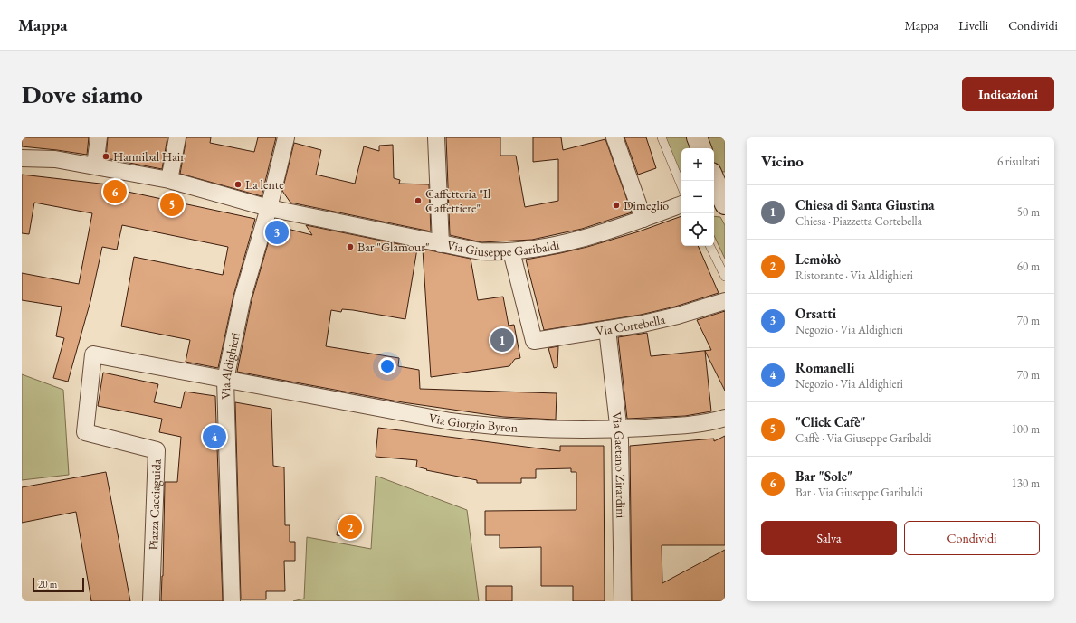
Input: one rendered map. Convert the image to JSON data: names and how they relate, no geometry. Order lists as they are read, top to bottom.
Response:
{
  "streets": {
    "street": [
      "Via Giuseppe Garibaldi",
      "Via Cortebella",
      "Via Aldighieri",
      "Via Giorgio Byron",
      "Via Gaetano Zirardini",
      "Piazza Cacciaguida"
    ]
  },
  "crossings": [
    ["Via Giuseppe Garibaldi", "Via Cortebella"],
    ["Via Giuseppe Garibaldi", "Via Aldighieri"],
    ["Via Cortebella", "Via Gaetano Zirardini"],
    ["Via Aldighieri", "Via Giorgio Byron"],
    ["Via Giorgio Byron", "Via Gaetano Zirardini"],
    ["Via Giorgio Byron", "Piazza Cacciaguida"]
  ],
  "places": [
    "Hannibal Hair",
    "La lente",
    "Caffetteria \"Il Caffettiere\"",
    "Dimeglio",
    "Bar \"Glamour\""
  ],
  "scale_bar": "20 m",
  "page": {
    "header": "Mappa",
    "nav": ["Mappa", "Livelli", "Condividi"],
    "buttons": [
      "Indicazioni",
      ["Salva", "Condividi"]
    ],
    "title": "Dove siamo",
    "heading": ["Vicino", "6 risultati"],
    "map_buttons": ["+", "−"],
    "pins": [
      "6",
      "5",
      "3",
      "1",
      "4",
      "2"
    ],
    "list": [
      {
        "mark": "1",
        "name": "Chiesa di Santa Giustina",
        "note": "Chiesa · Piazzetta Cortebella",
        "value": "50 m"
      },
      {
        "mark": "2",
        "name": "Lemòkò",
        "note": "Ristorante · Via Aldighieri",
        "value": "60 m"
      },
      {
        "mark": "3",
        "name": "Orsatti",
        "note": "Negozio · Via Aldighieri",
        "value": "70 m"
      },
      {
        "mark": "4",
        "name": "Romanelli",
        "note": "Negozio · Via Aldighieri",
        "value": "70 m"
      },
      {
        "mark": "5",
        "name": "\"Click Cafè\"",
        "note": "Caffè · Via Giuseppe Garibaldi",
        "value": "100 m"
      },
      {
        "mark": "6",
        "name": "Bar \"Sole\"",
        "note": "Bar · Via Giuseppe Garibaldi",
        "value": "130 m"
      }
    ],
    "scale": "20 m"
  }
}
